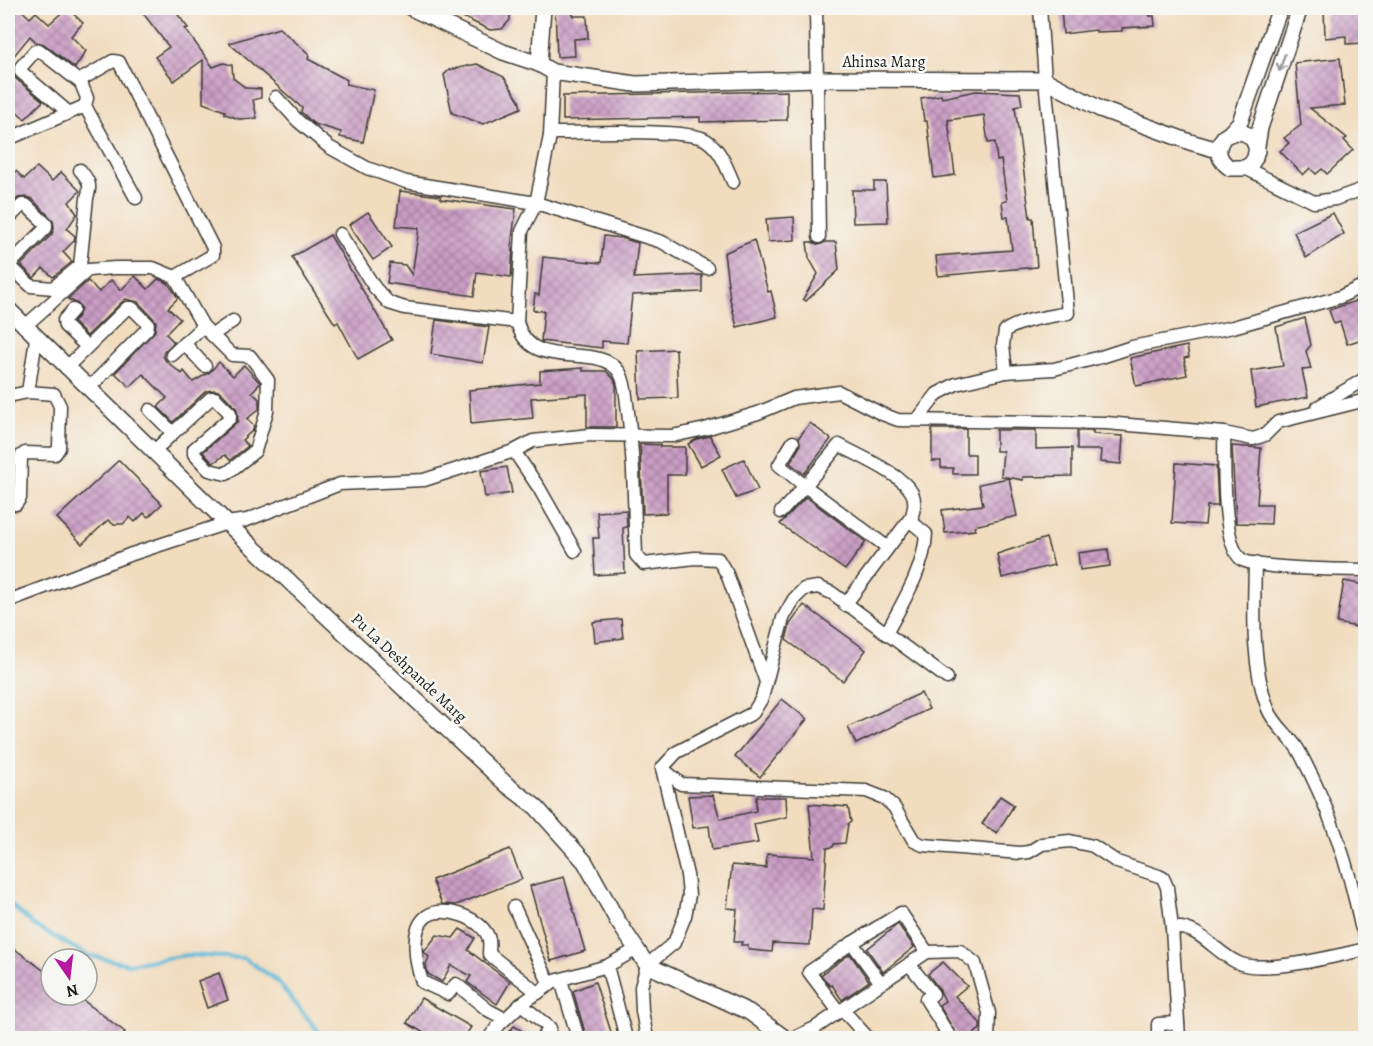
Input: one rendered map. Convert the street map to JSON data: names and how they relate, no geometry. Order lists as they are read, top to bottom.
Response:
{
  "streets": {
    "street": ["Ahinsa Marg", "Pu La Deshpande Marg"]
  },
  "north": "bottom"
}
